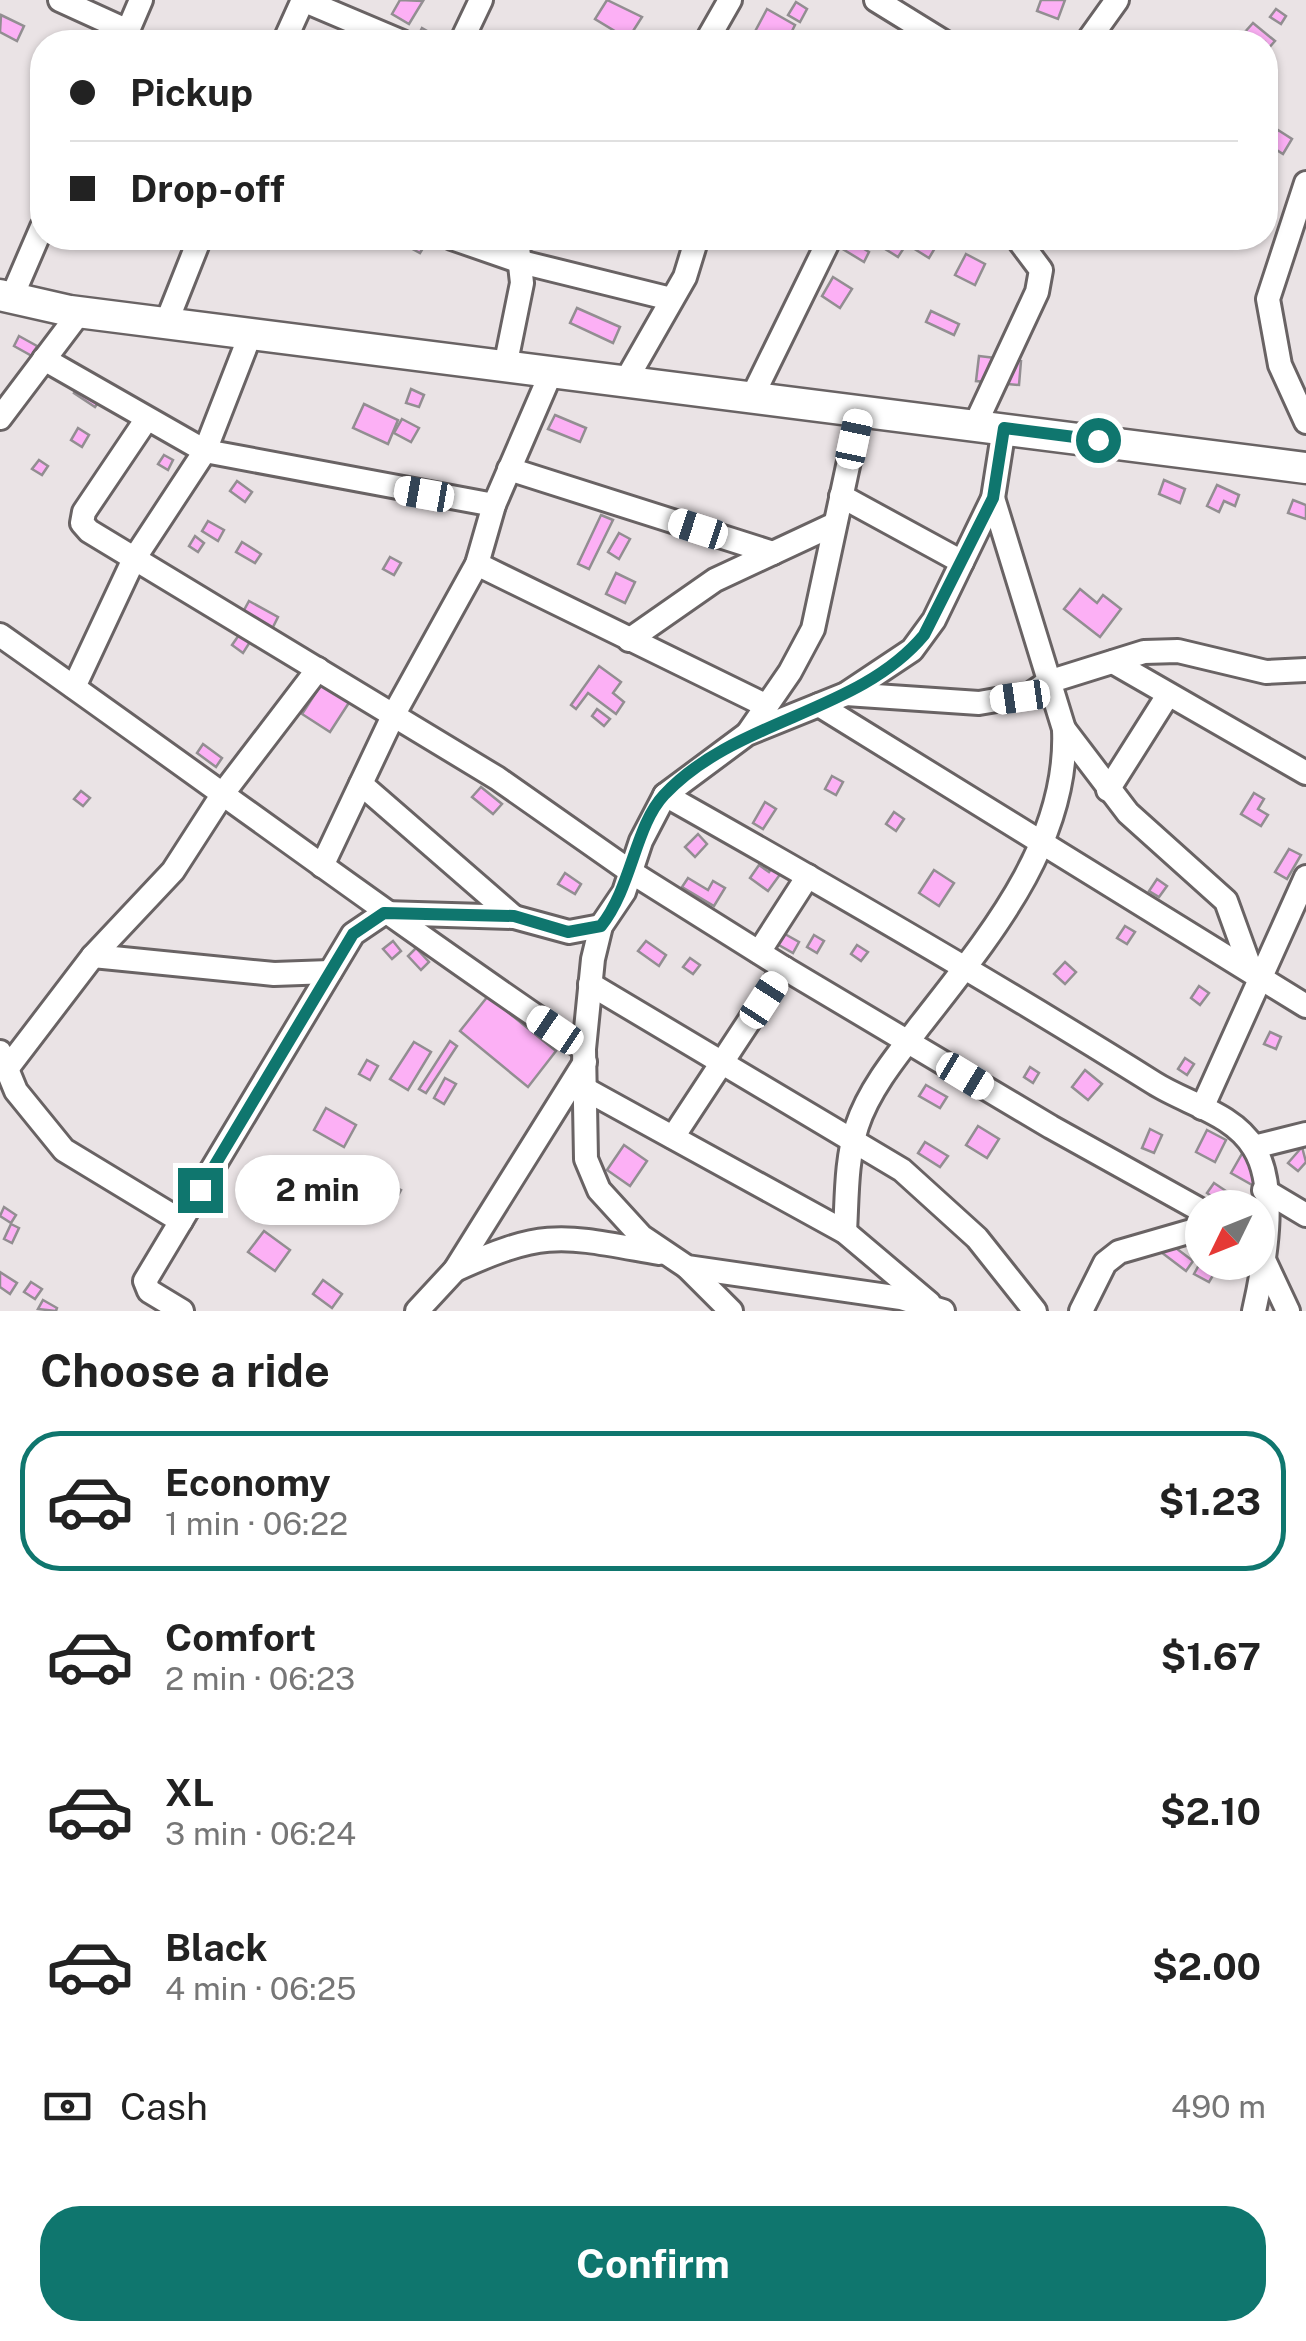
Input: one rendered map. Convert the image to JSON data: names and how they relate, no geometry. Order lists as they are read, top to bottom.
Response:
{
  "north": "bottom left",
  "page": {
    "banner": ["Pickup", "Drop-off"],
    "bubble": "2 min",
    "heading": "Choose a ride",
    "list": [
      {
        "name": "Economy",
        "note": "1 min · 06:22",
        "value": "$1.23"
      },
      {
        "name": "Comfort",
        "note": "2 min · 06:23",
        "value": "$1.67"
      },
      {
        "name": "XL",
        "note": "3 min · 06:24",
        "value": "$2.10"
      },
      {
        "name": "Black",
        "note": "4 min · 06:25",
        "value": "$2.00"
      }
    ],
    "pay": ["Cash", "490 m"],
    "buttons": "Confirm"
  }
}
